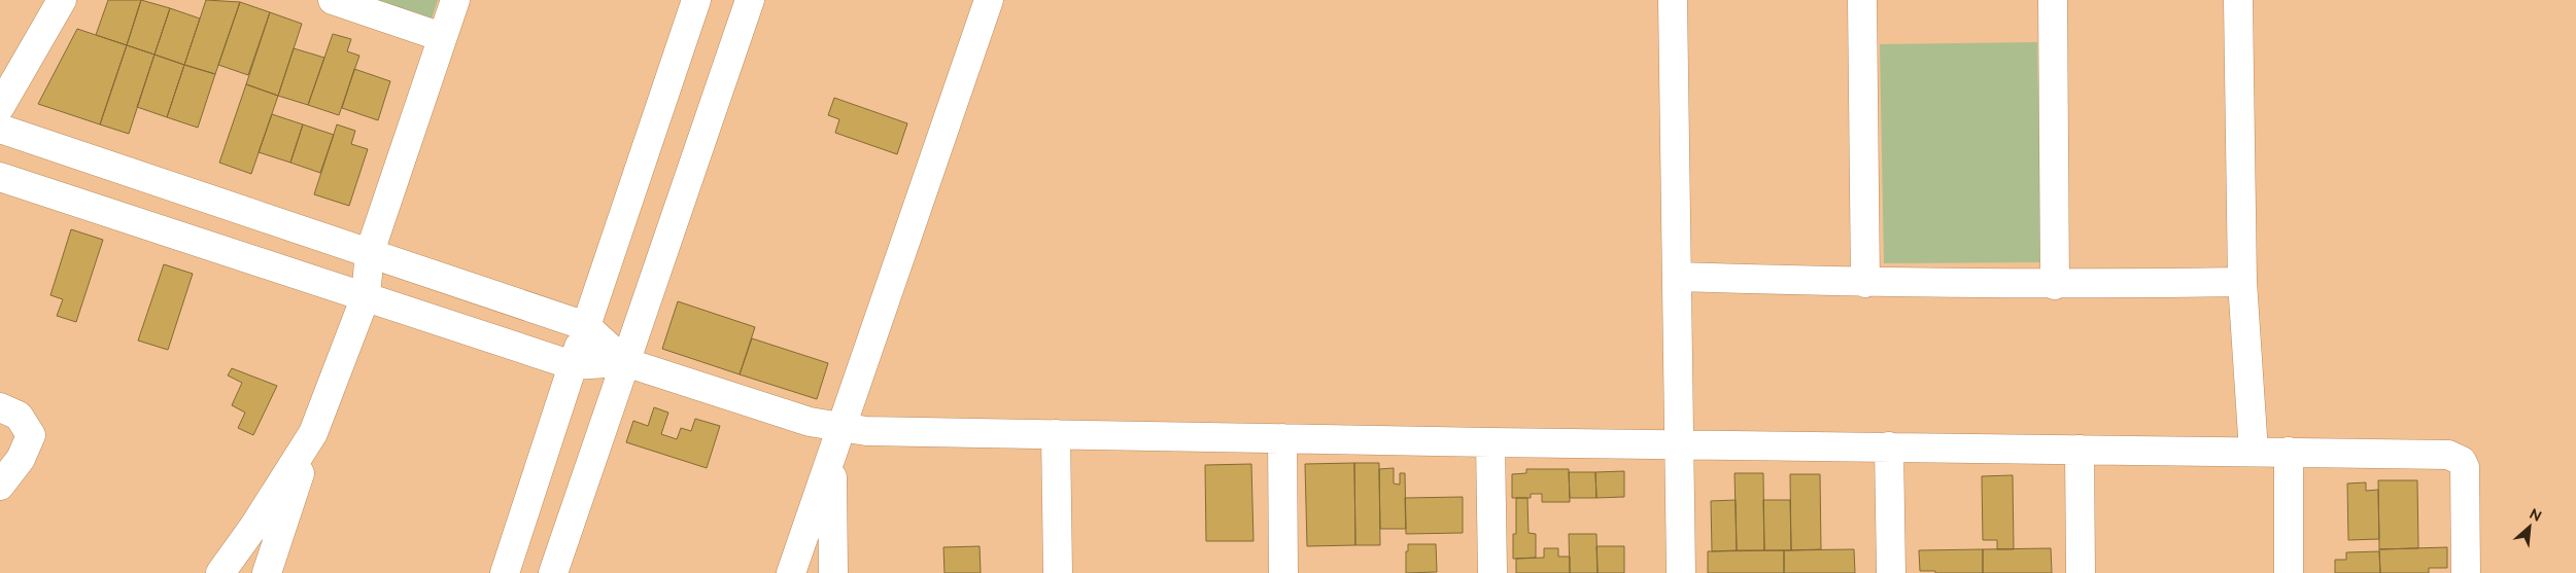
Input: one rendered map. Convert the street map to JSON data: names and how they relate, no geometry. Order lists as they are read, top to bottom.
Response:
{
  "north": "top right"
}
